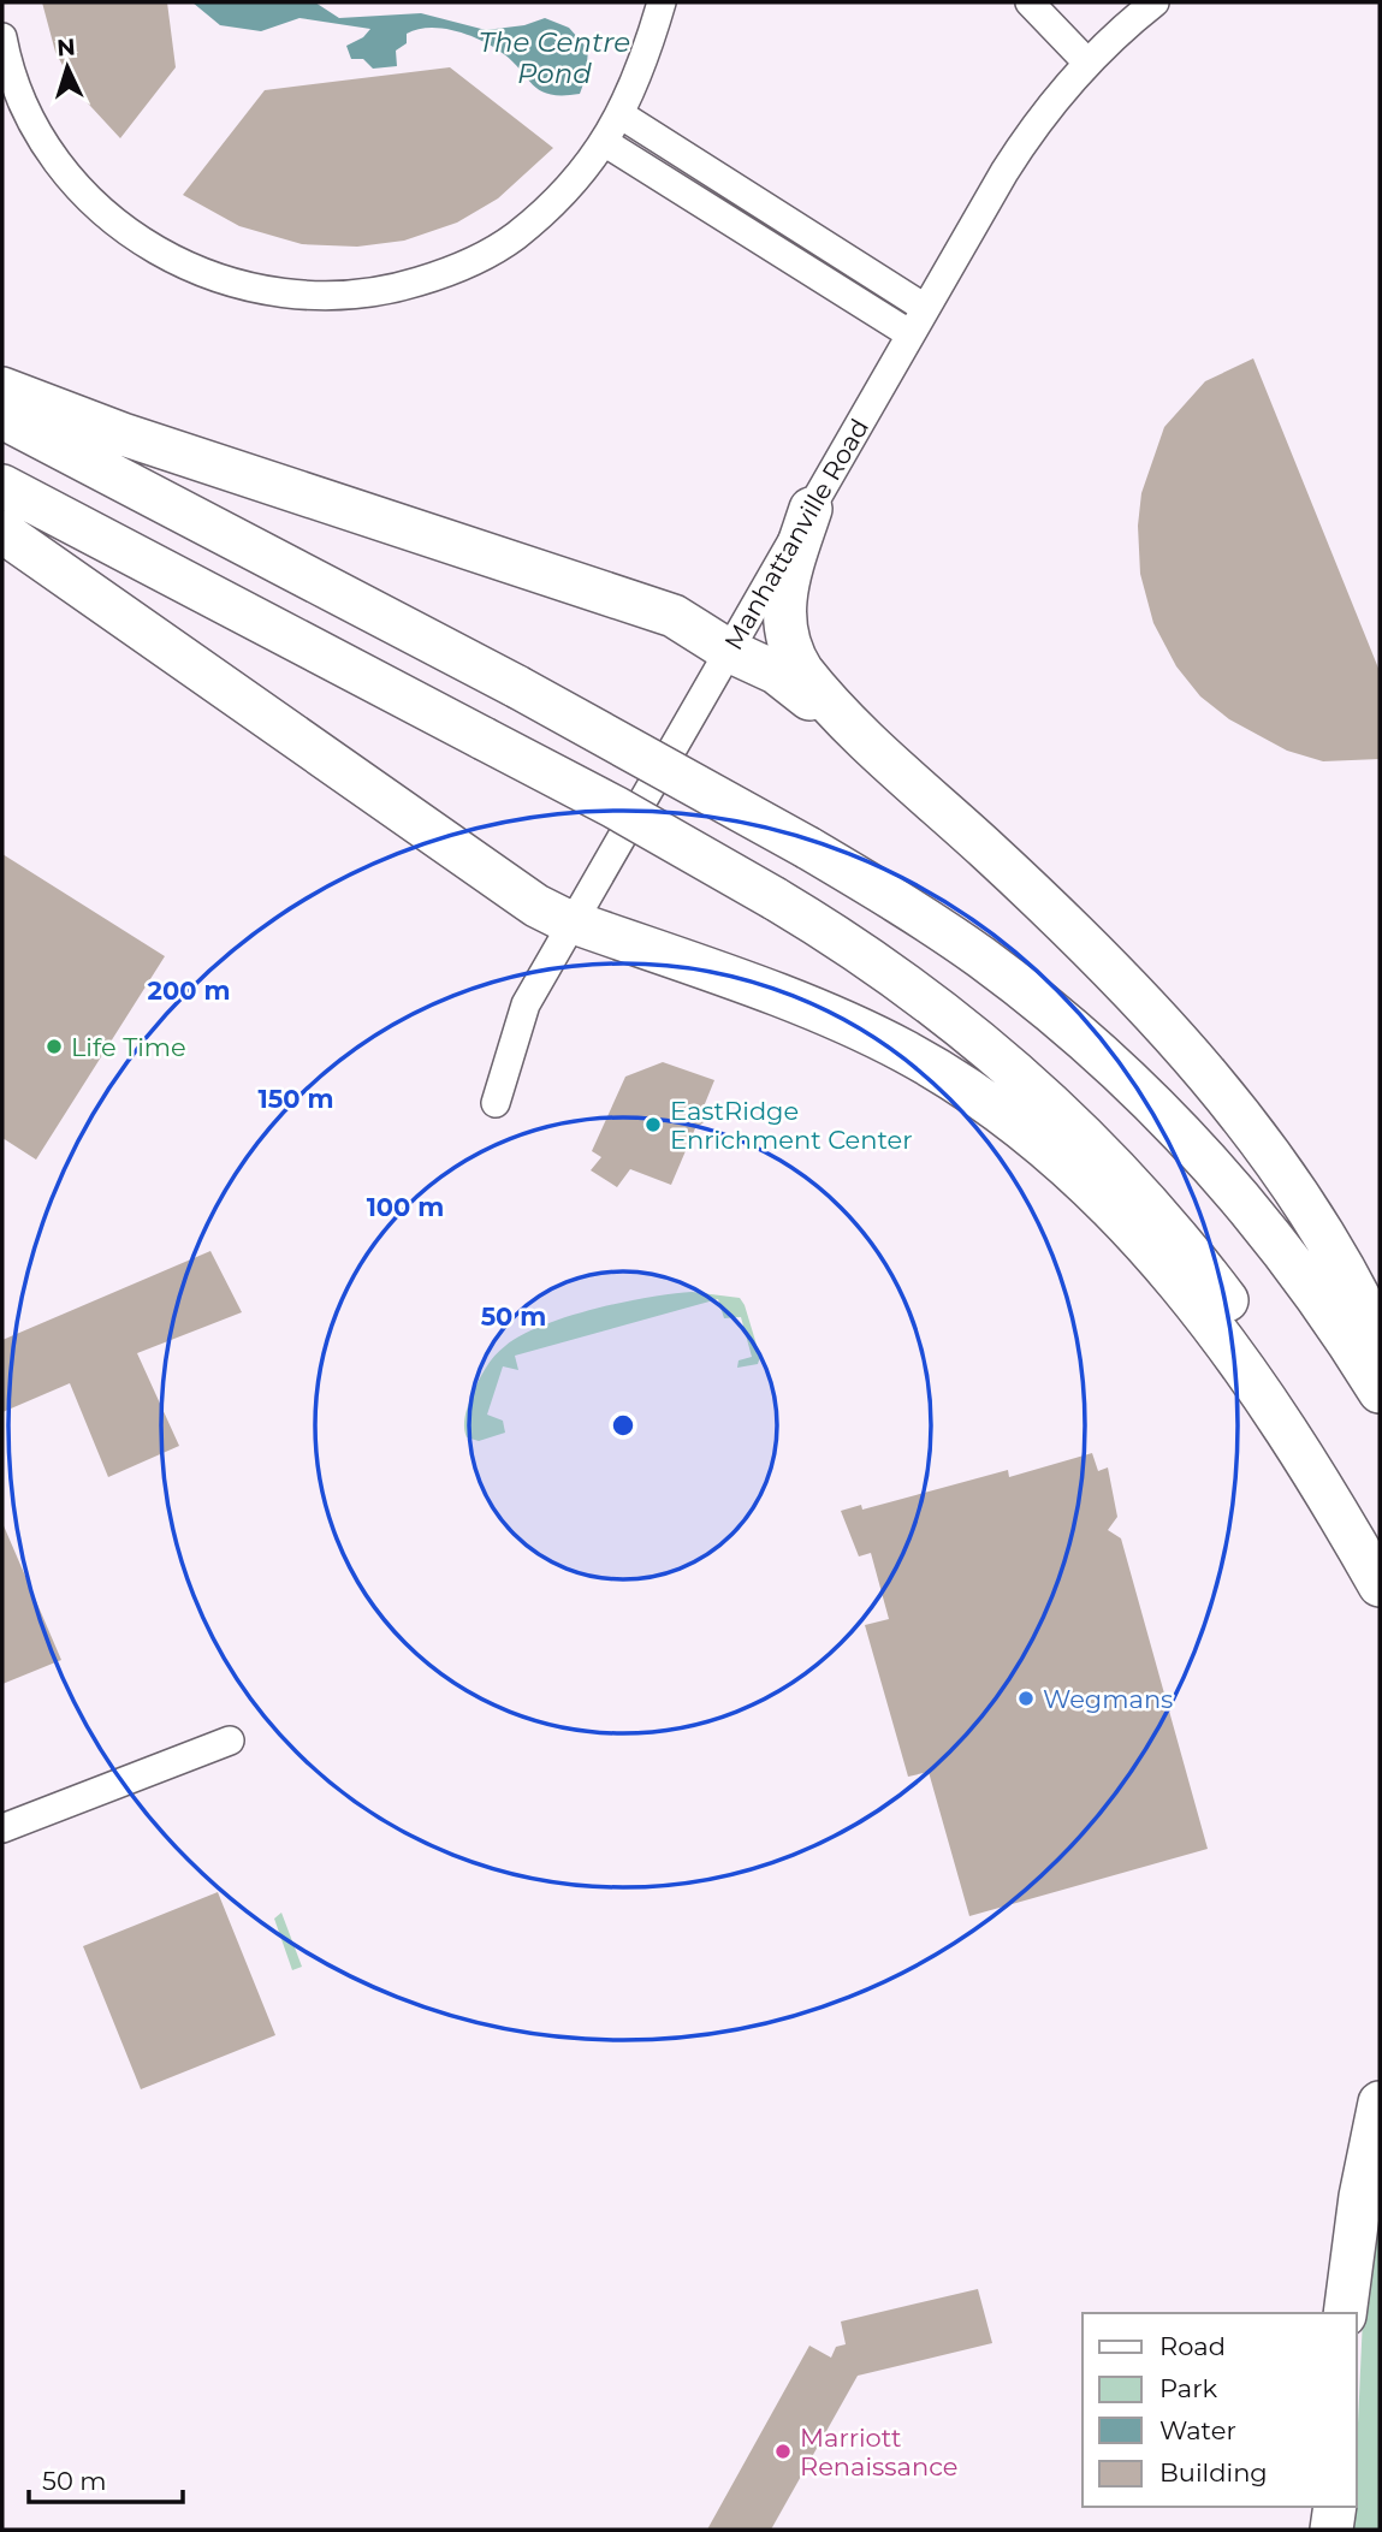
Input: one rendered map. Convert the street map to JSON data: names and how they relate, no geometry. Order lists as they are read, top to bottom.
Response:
{
  "streets": {
    "street": ["Manhattanville Road"]
  },
  "water": ["The Centre Pond"],
  "places": [
    "Life Time",
    "EastRidge Enrichment Center",
    "Wegmans",
    "Marriott Renaissance"
  ],
  "legend": [
    "Road",
    "Park",
    "Water",
    "Building"
  ],
  "scale_bar": "50 m",
  "north": "top",
  "rings": [
    "200 m",
    "150 m",
    "100 m",
    "50 m"
  ]
}
